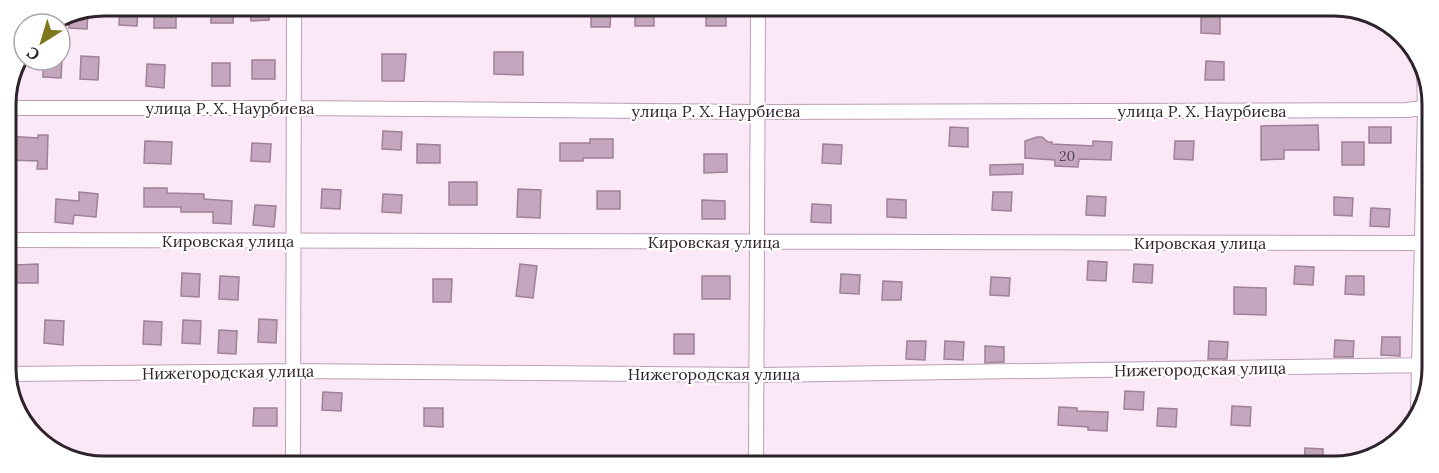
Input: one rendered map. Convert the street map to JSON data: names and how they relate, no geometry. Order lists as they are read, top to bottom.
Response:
{
  "streets": {
    "street": ["улица Р. Х. Наурбиева", "Кировская улица", "Нижегородская улица"]
  },
  "house_numbers": ["20"],
  "north": "bottom left"
}
